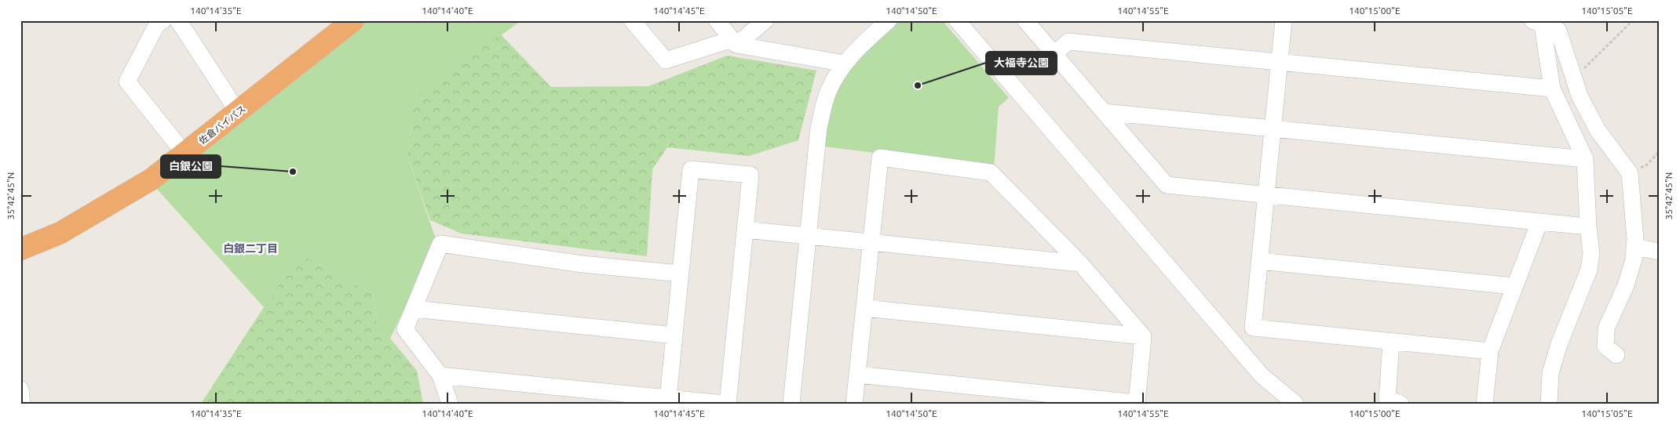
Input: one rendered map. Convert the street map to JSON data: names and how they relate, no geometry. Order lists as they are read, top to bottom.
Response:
{
  "streets": {
    "highway": ["佐倉バイパス"]
  },
  "districts": ["白銀二丁目"],
  "places": ["大福寺公園", "白銀公園"],
  "coordinates": [
    "140°14'35\"E",
    "140°14'40\"E",
    "140°14'45\"E",
    "140°14'50\"E",
    "140°14'55\"E",
    "140°15'00\"E",
    "140°15'05\"E",
    "35°42'45\"N"
  ]
}
